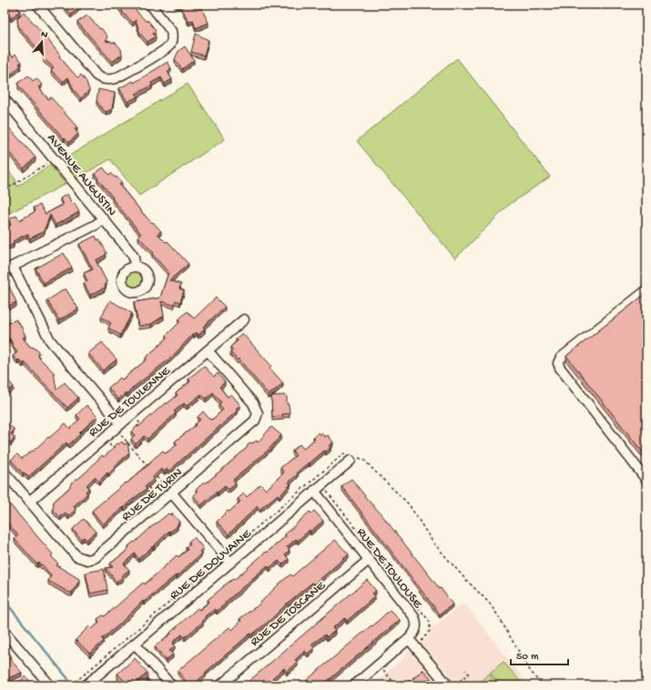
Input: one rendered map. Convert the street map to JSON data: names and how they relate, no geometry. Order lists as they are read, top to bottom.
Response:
{
  "streets": {
    "street": [
      "AVENUE AUGUSTIN",
      "RUE DE TOULENNE",
      "RUE DE TURIN",
      "RUE DE DOUVAINE",
      "RUE DE TOULOUSE",
      "RUE DE TOSCANE"
    ]
  },
  "crossings": [
    ["RUE DE TOULENNE", "RUE DE TURIN"],
    ["RUE DE DOUVAINE", "RUE DE TOULOUSE"],
    ["RUE DE TOULOUSE", "RUE DE TOSCANE"]
  ],
  "scale_bar": "50 m",
  "north": "top"
}
